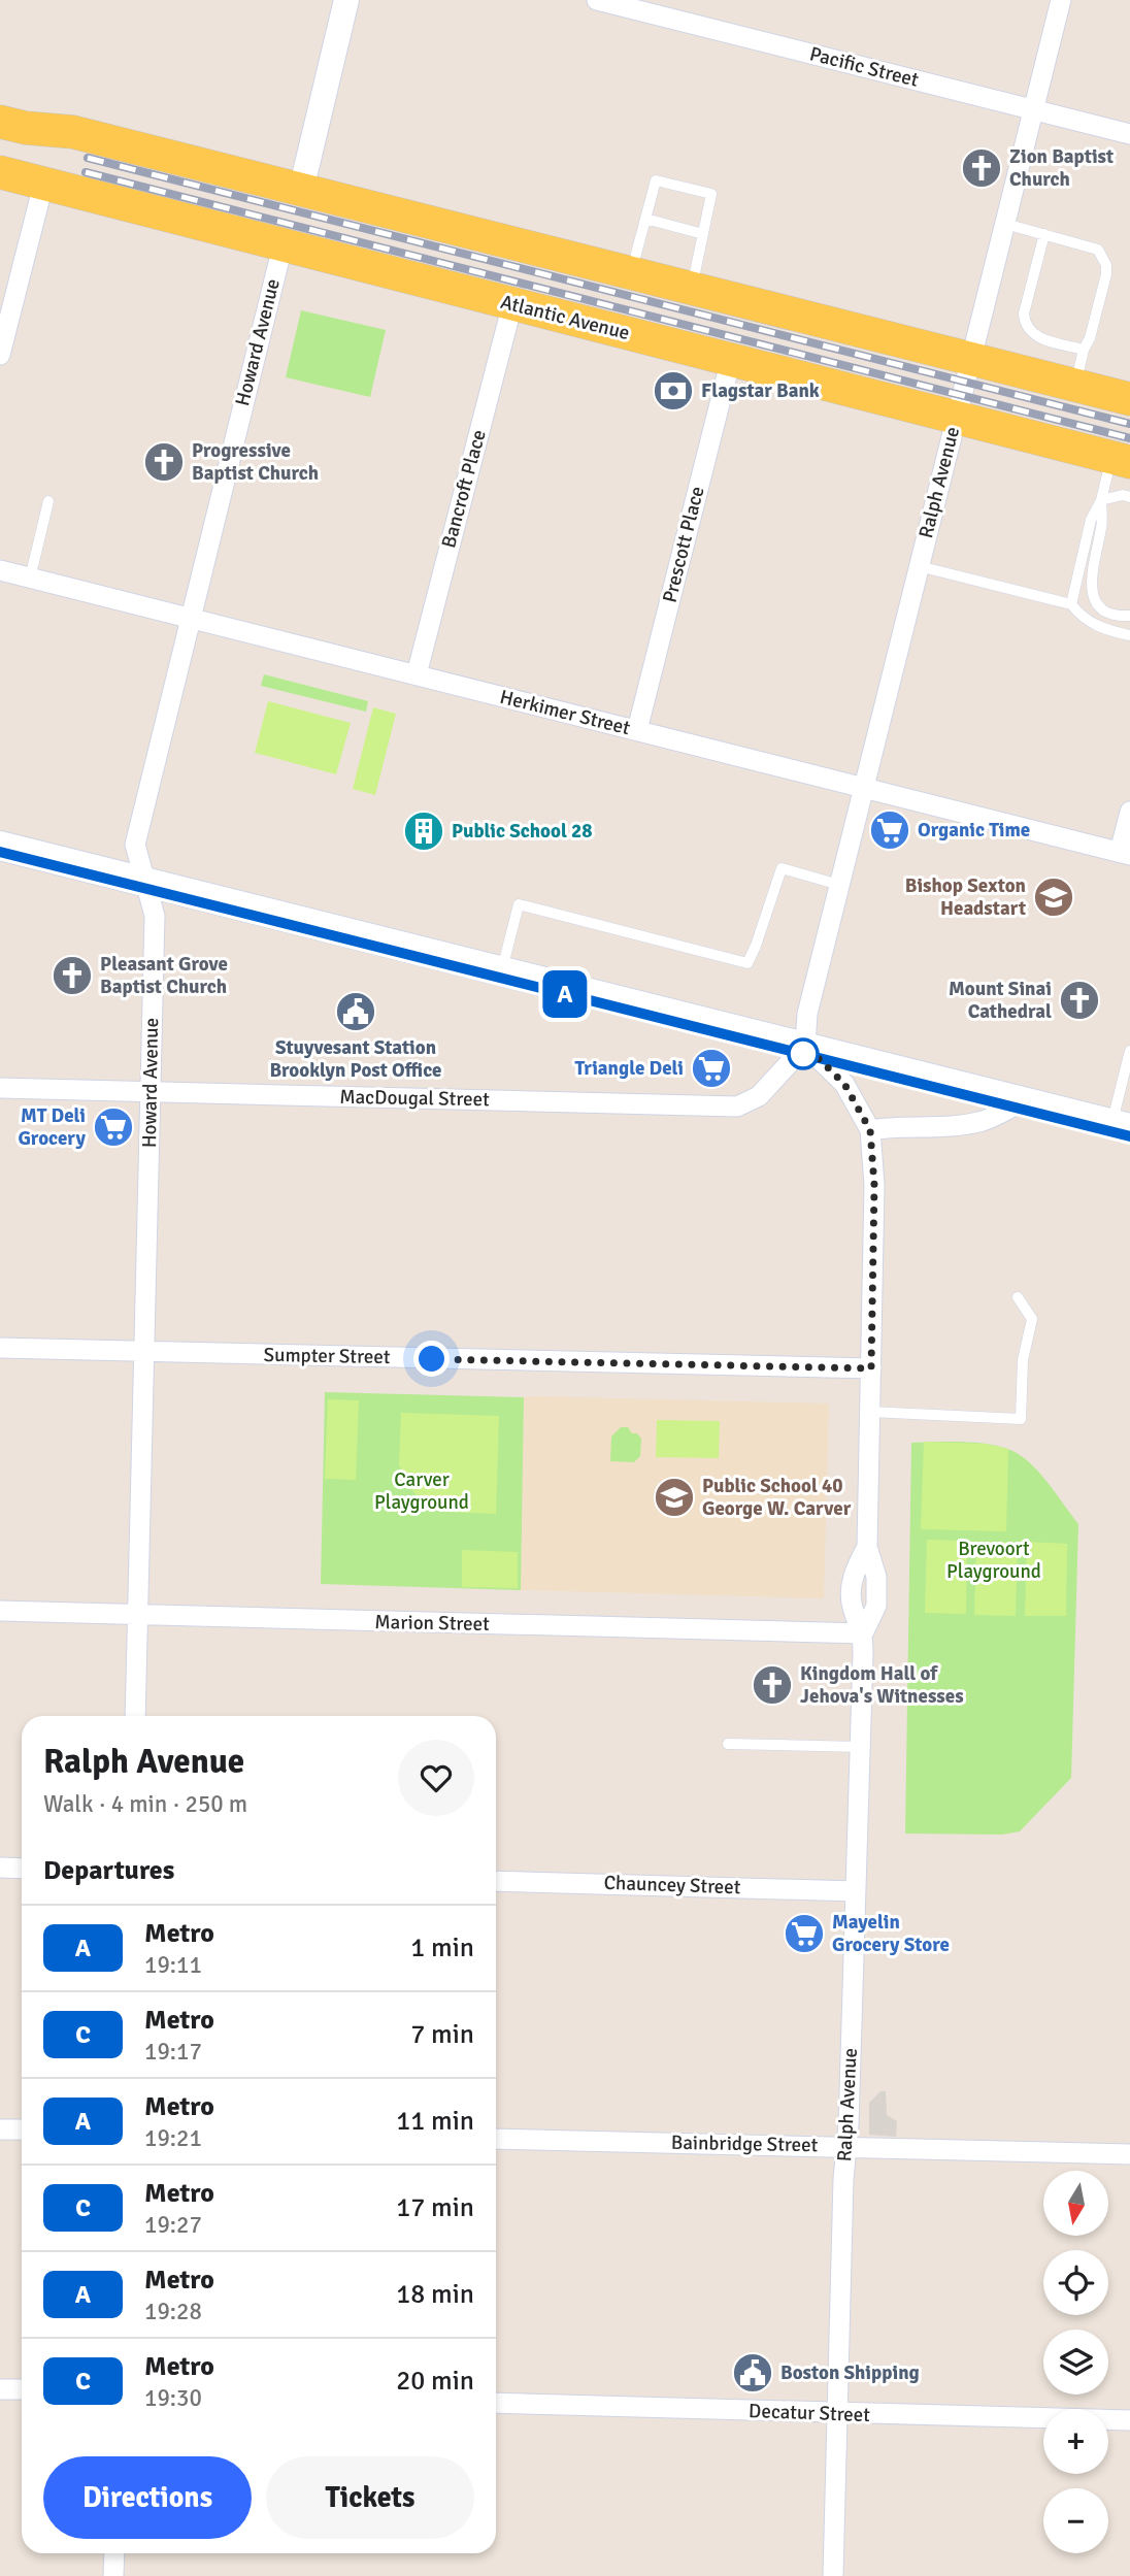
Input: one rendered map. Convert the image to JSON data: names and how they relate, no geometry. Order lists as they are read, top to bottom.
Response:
{
  "streets": {
    "main road": ["Atlantic Avenue"],
    "street": [
      "Pacific Street",
      "Howard Avenue",
      "Ralph Avenue",
      "Bancroft Place",
      "Prescott Place",
      "Herkimer Street",
      "MacDougal Street",
      "Sumpter Street",
      "Marion Street",
      "Chauncey Street",
      "Bainbridge Street",
      "Decatur Street"
    ]
  },
  "crossings": [
    ["Pacific Street", "Ralph Avenue"],
    ["Atlantic Avenue", "Howard Avenue"],
    ["Atlantic Avenue", "Ralph Avenue"],
    ["Atlantic Avenue", "Bancroft Place"],
    ["Atlantic Avenue", "Prescott Place"],
    ["Howard Avenue", "Herkimer Street"],
    ["Howard Avenue", "MacDougal Street"],
    ["Howard Avenue", "Sumpter Street"],
    ["Howard Avenue", "Marion Street"],
    ["Ralph Avenue", "Herkimer Street"],
    ["Ralph Avenue", "MacDougal Street"],
    ["Ralph Avenue", "Sumpter Street"],
    ["Ralph Avenue", "Marion Street"],
    ["Ralph Avenue", "Chauncey Street"],
    ["Ralph Avenue", "Bainbridge Street"],
    ["Ralph Avenue", "Decatur Street"],
    ["Bancroft Place", "Herkimer Street"],
    ["Prescott Place", "Herkimer Street"]
  ],
  "parks": ["Carver Playground", "Brevoort Playground"],
  "places": {
    "church": [
      "Zion Baptist Church",
      "Progressive Baptist Church",
      "Pleasant Grove Baptist Church",
      "Mount Sinai Cathedral",
      "Kingdom Hall of Jehova's Witnesses"
    ],
    "bank": ["Flagstar Bank"],
    "supermarket": [
      "Organic Time",
      "Triangle Deli",
      "MT Deli Grocery",
      "Mayelin Grocery Store"
    ],
    "building": ["Public School 28"],
    "school or university": ["Bishop Sexton Headstart", "Public School 40 George W. Carver"],
    "public building": ["Stuyvesant Station Brooklyn Post Office", "Boston Shipping"]
  },
  "lines": ["metro line A"],
  "north": "bottom",
  "page": {
    "on_map": "A",
    "heading": [
      ["Ralph Avenue", "Walk · 4 min · 250 m"],
      "Departures"
    ],
    "list": [
      {
        "mark": "A",
        "name": "Metro",
        "note": "19:11",
        "value": "1 min"
      },
      {
        "mark": "C",
        "name": "Metro",
        "note": "19:17",
        "value": "7 min"
      },
      {
        "mark": "A",
        "name": "Metro",
        "note": "19:21",
        "value": "11 min"
      },
      {
        "mark": "C",
        "name": "Metro",
        "note": "19:27",
        "value": "17 min"
      },
      {
        "mark": "A",
        "name": "Metro",
        "note": "19:28",
        "value": "18 min"
      },
      {
        "mark": "C",
        "name": "Metro",
        "note": "19:30",
        "value": "20 min"
      }
    ],
    "map_buttons": ["+", "−"],
    "buttons": ["Directions", "Tickets"]
  }
}
